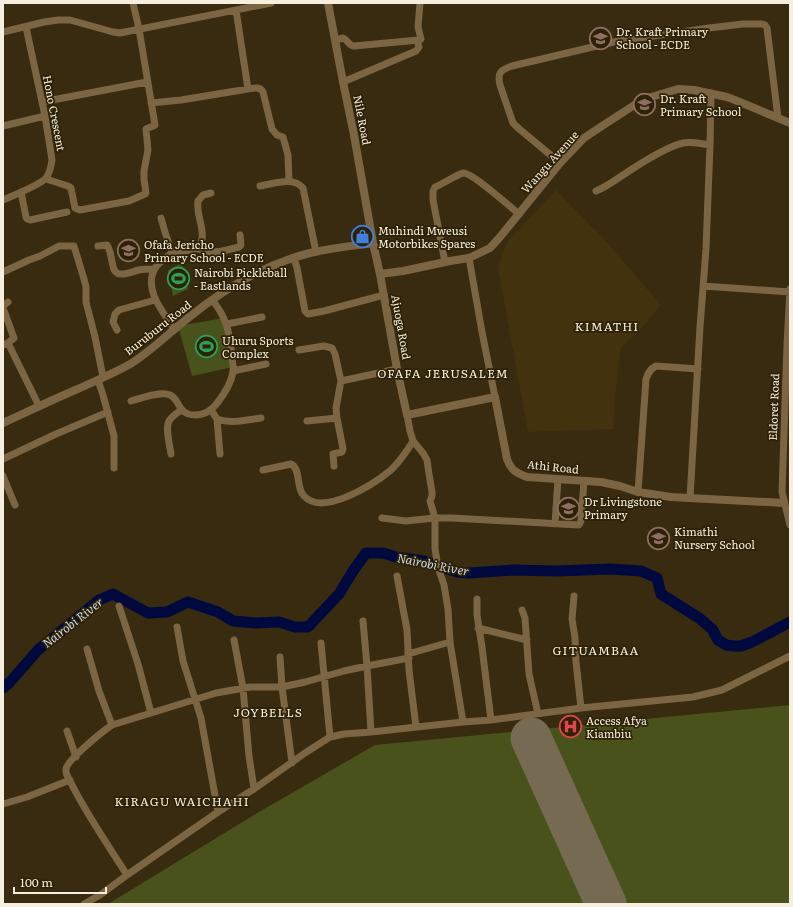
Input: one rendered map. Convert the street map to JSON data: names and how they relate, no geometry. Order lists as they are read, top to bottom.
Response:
{
  "streets": {
    "street": [
      "Hono Crescent",
      "Nile Road",
      "Wangu Avenue",
      "Ajuoga Road",
      "Buruburu Road",
      "Eldoret Road",
      "Athi Road"
    ]
  },
  "crossings": [
    ["Nile Road", "Ajuoga Road"],
    ["Nile Road", "Buruburu Road"],
    ["Wangu Avenue", "Ajuoga Road"],
    ["Wangu Avenue", "Athi Road"],
    ["Ajuoga Road", "Buruburu Road"],
    ["Eldoret Road", "Athi Road"]
  ],
  "districts": [
    "KIMATHI",
    "OFAFA JERUSALEM",
    "GITUAMBAA",
    "JOYBELLS",
    "KIRAGU WAICHAHI"
  ],
  "water": ["Nairobi River"],
  "places": {
    "school or university": [
      "Dr. Kraft Primary School - ECDE",
      "Dr. Kraft Primary School",
      "Ofafa Jericho Primary School - ECDE",
      "Dr Livingstone Primary",
      "Kimathi Nursery School"
    ],
    "shop": ["Muhindi Mweusi Motorbikes Spares"],
    "sports": ["Nairobi Pickleball - Eastlands", "Uhuru Sports Complex"],
    "hospital": ["Access Afya Kiambiu"]
  },
  "scale_bar": "100 m"
}
